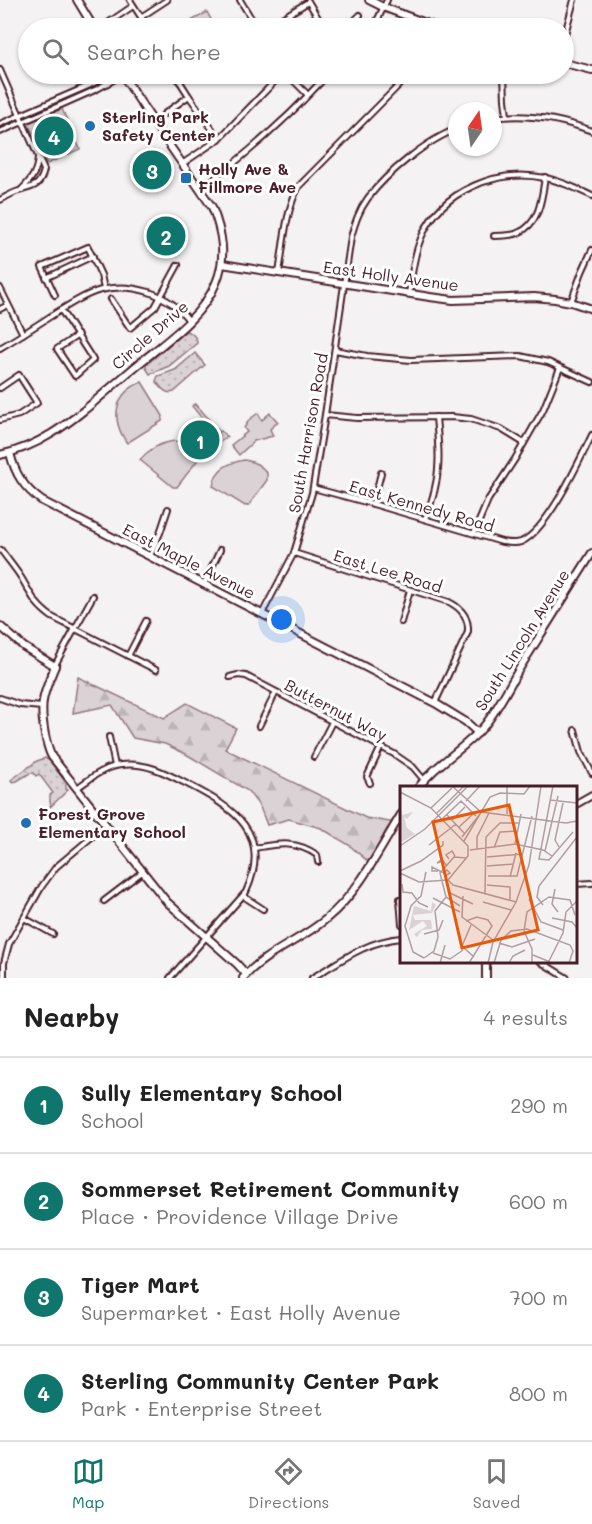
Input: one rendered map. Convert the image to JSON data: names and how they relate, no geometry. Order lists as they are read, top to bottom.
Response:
{
  "streets": {
    "street": [
      "East Holly Avenue",
      "Circle Drive",
      "South Harrison Road",
      "East Kennedy Road",
      "East Maple Avenue",
      "East Lee Road",
      "South Lincoln Avenue",
      "Butternut Way"
    ]
  },
  "crossings": [
    ["East Holly Avenue", "Circle Drive"],
    ["East Holly Avenue", "South Harrison Road"],
    ["Circle Drive", "East Maple Avenue"],
    ["South Harrison Road", "East Kennedy Road"],
    ["South Harrison Road", "East Maple Avenue"],
    ["South Harrison Road", "East Lee Road"],
    ["East Maple Avenue", "East Lee Road"],
    ["East Maple Avenue", "South Lincoln Avenue"],
    ["South Lincoln Avenue", "Butternut Way"]
  ],
  "places": {
    "other": ["Sterling Park Safety Center", "Forest Grove Elementary School"],
    "transit": ["Holly Ave & Fillmore Ave"]
  },
  "north": "top",
  "page": {
    "search": "Search here",
    "pins": [
      "4",
      "3",
      "2",
      "1"
    ],
    "heading": ["Nearby", "4 results"],
    "list": [
      {
        "mark": "1",
        "name": "Sully Elementary School",
        "note": "School",
        "value": "290 m"
      },
      {
        "mark": "2",
        "name": "Sommerset Retirement Community",
        "note": "Place · Providence Village Drive",
        "value": "600 m"
      },
      {
        "mark": "3",
        "name": "Tiger Mart",
        "note": "Supermarket · East Holly Avenue",
        "value": "700 m"
      },
      {
        "mark": "4",
        "name": "Sterling Community Center Park",
        "note": "Park · Enterprise Street",
        "value": "800 m"
      }
    ],
    "nav": ["Map", "Directions", "Saved"]
  }
}
